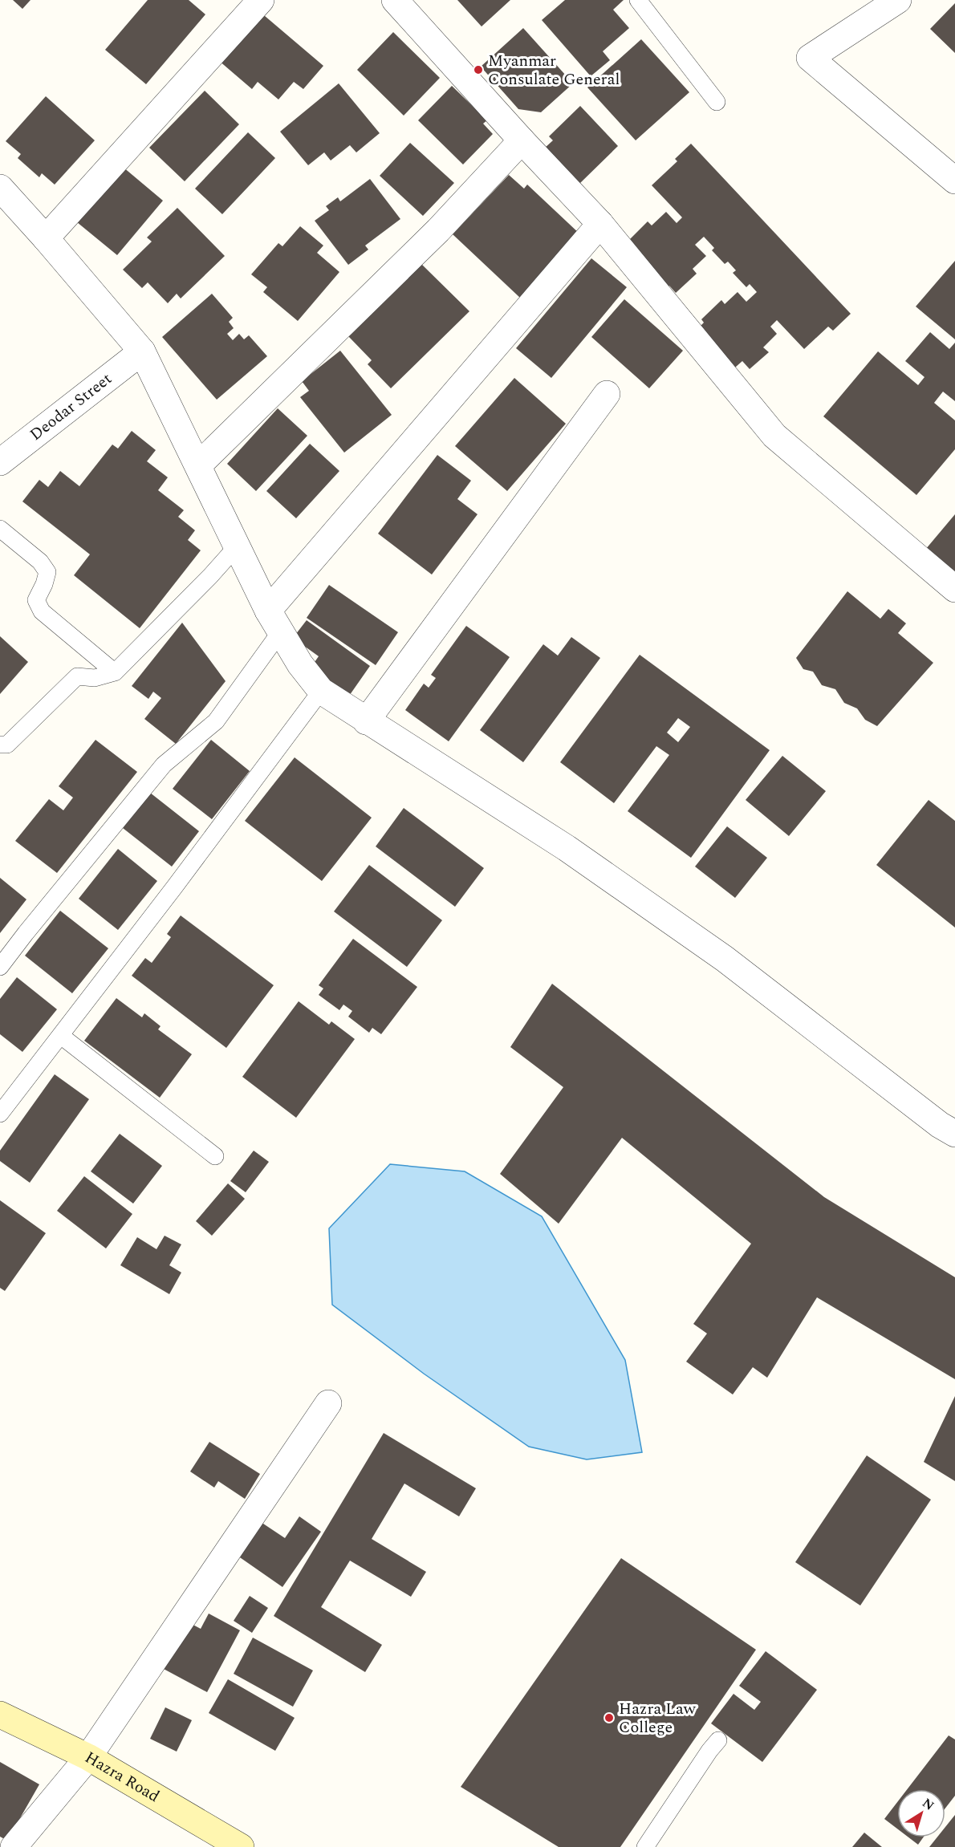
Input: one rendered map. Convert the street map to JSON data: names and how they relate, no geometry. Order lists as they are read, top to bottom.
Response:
{
  "streets": {
    "main road": ["Hazra Road"],
    "street": ["Deodar Street"]
  },
  "places": ["Myanmar Consulate General", "Hazra Law College"],
  "north": "top right"
}
